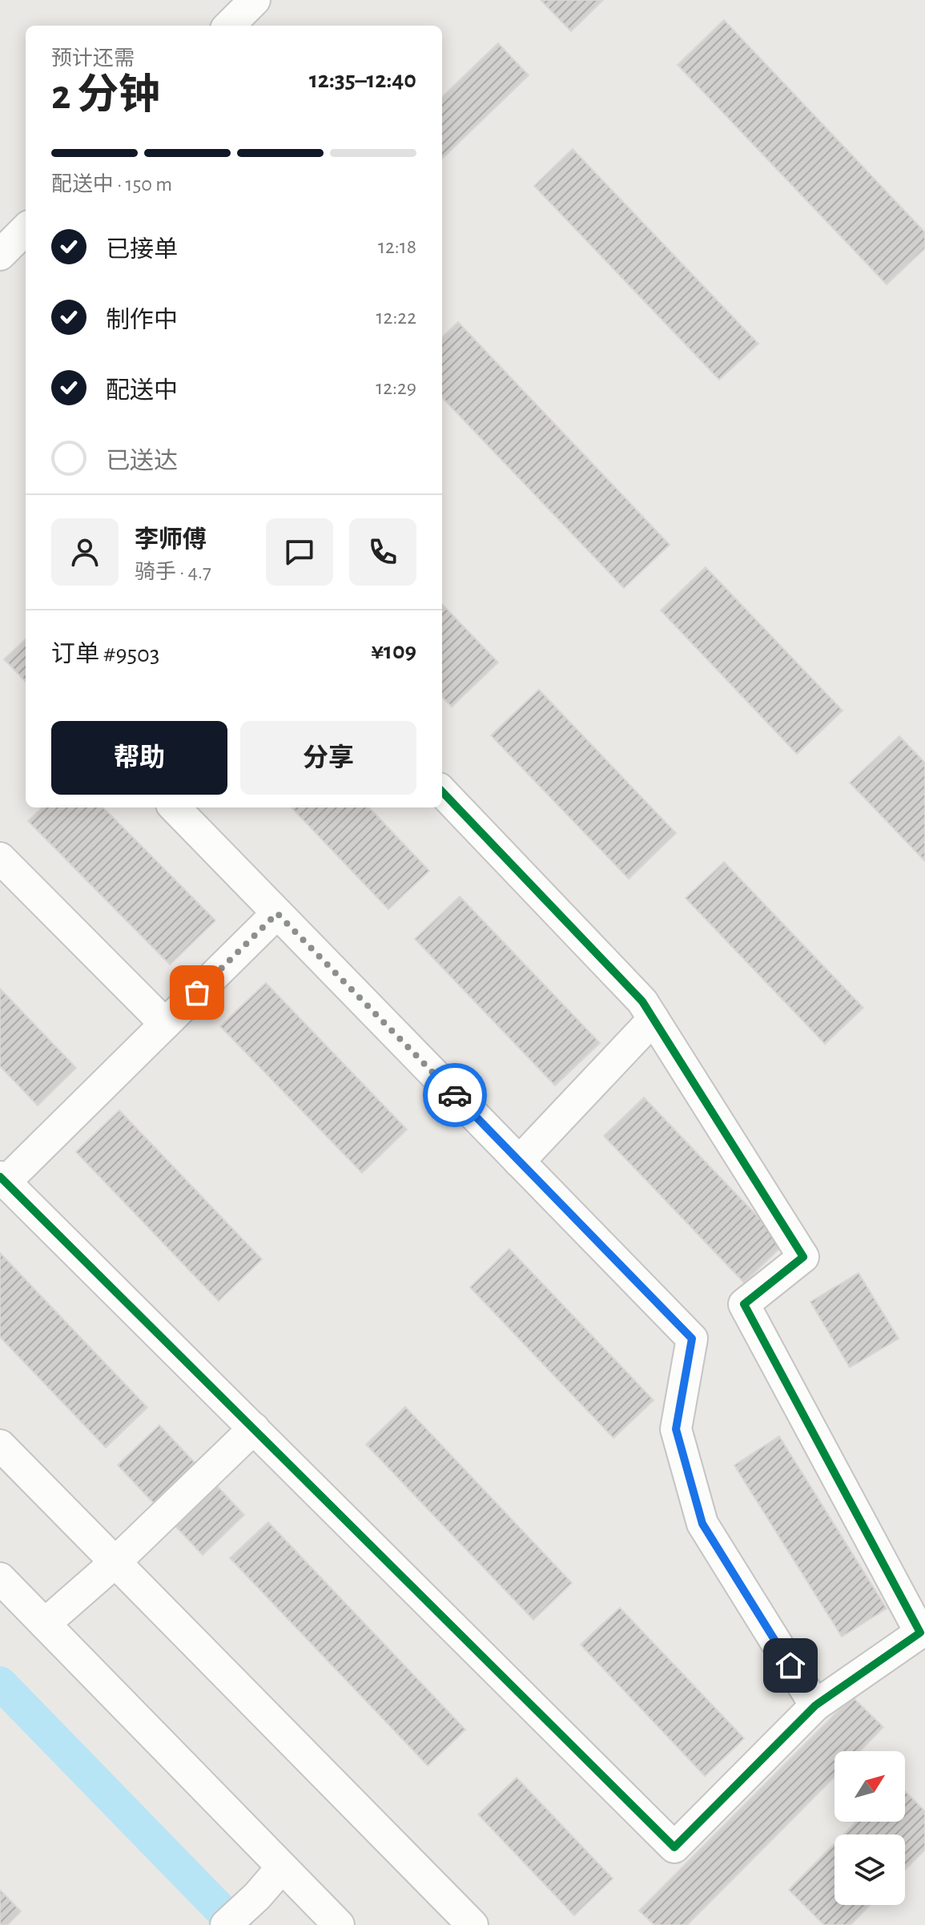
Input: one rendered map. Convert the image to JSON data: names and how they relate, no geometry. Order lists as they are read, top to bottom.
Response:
{
  "north": "top right",
  "page": {
    "heading": ["2 分钟", "预计还需", "12:35–12:40"],
    "panel": [
      "李师傅",
      "骑手 · 4.7",
      "订单 #9503",
      "¥109"
    ],
    "bar": "配送中 · 150 m",
    "list": [
      ["已接单", "12:18"],
      ["制作中", "12:22"],
      ["配送中", "12:29"],
      "已送达"
    ],
    "buttons": ["帮助", "分享"]
  }
}
